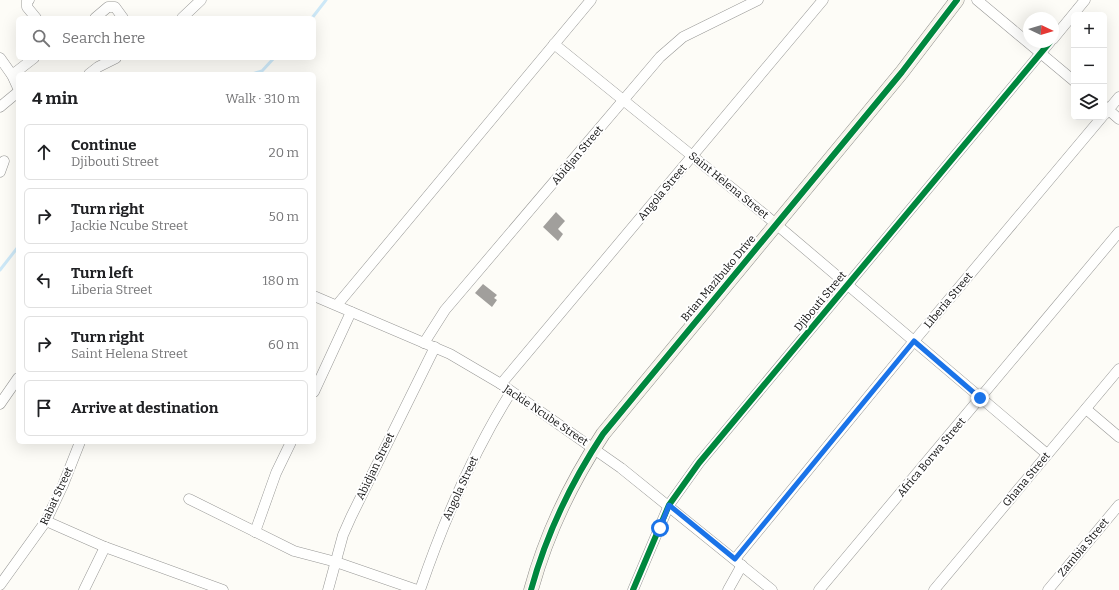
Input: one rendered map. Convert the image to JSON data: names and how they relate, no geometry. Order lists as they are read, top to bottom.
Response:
{
  "streets": {
    "street": [
      "Abidjan Street",
      "Saint Helena Street",
      "Angola Street",
      "Brian Mazibuko Drive",
      "Liberia Street",
      "Djibouti Street",
      "Jackie Ncube Street",
      "Africa Borwa Street",
      "Ghana Street",
      "Rabat Street",
      "Zambia Street"
    ]
  },
  "crossings": [
    ["Abidjan Street", "Saint Helena Street"],
    ["Abidjan Street", "Jackie Ncube Street"],
    ["Saint Helena Street", "Angola Street"],
    ["Saint Helena Street", "Brian Mazibuko Drive"],
    ["Saint Helena Street", "Liberia Street"],
    ["Saint Helena Street", "Djibouti Street"],
    ["Saint Helena Street", "Africa Borwa Street"],
    ["Saint Helena Street", "Ghana Street"],
    ["Angola Street", "Jackie Ncube Street"],
    ["Brian Mazibuko Drive", "Jackie Ncube Street"],
    ["Liberia Street", "Jackie Ncube Street"],
    ["Djibouti Street", "Jackie Ncube Street"]
  ],
  "north": "right",
  "page": {
    "map_buttons": ["+", "−"],
    "search": "Search here",
    "heading": ["4 min", "Walk · 310 m"],
    "list": [
      ["Continue", "Djibouti Street", "20 m"],
      ["Turn right", "Jackie Ncube Street", "50 m"],
      ["Turn left", "Liberia Street", "180 m"],
      ["Turn right", "Saint Helena Street", "60 m"],
      "Arrive at destination"
    ]
  }
}
